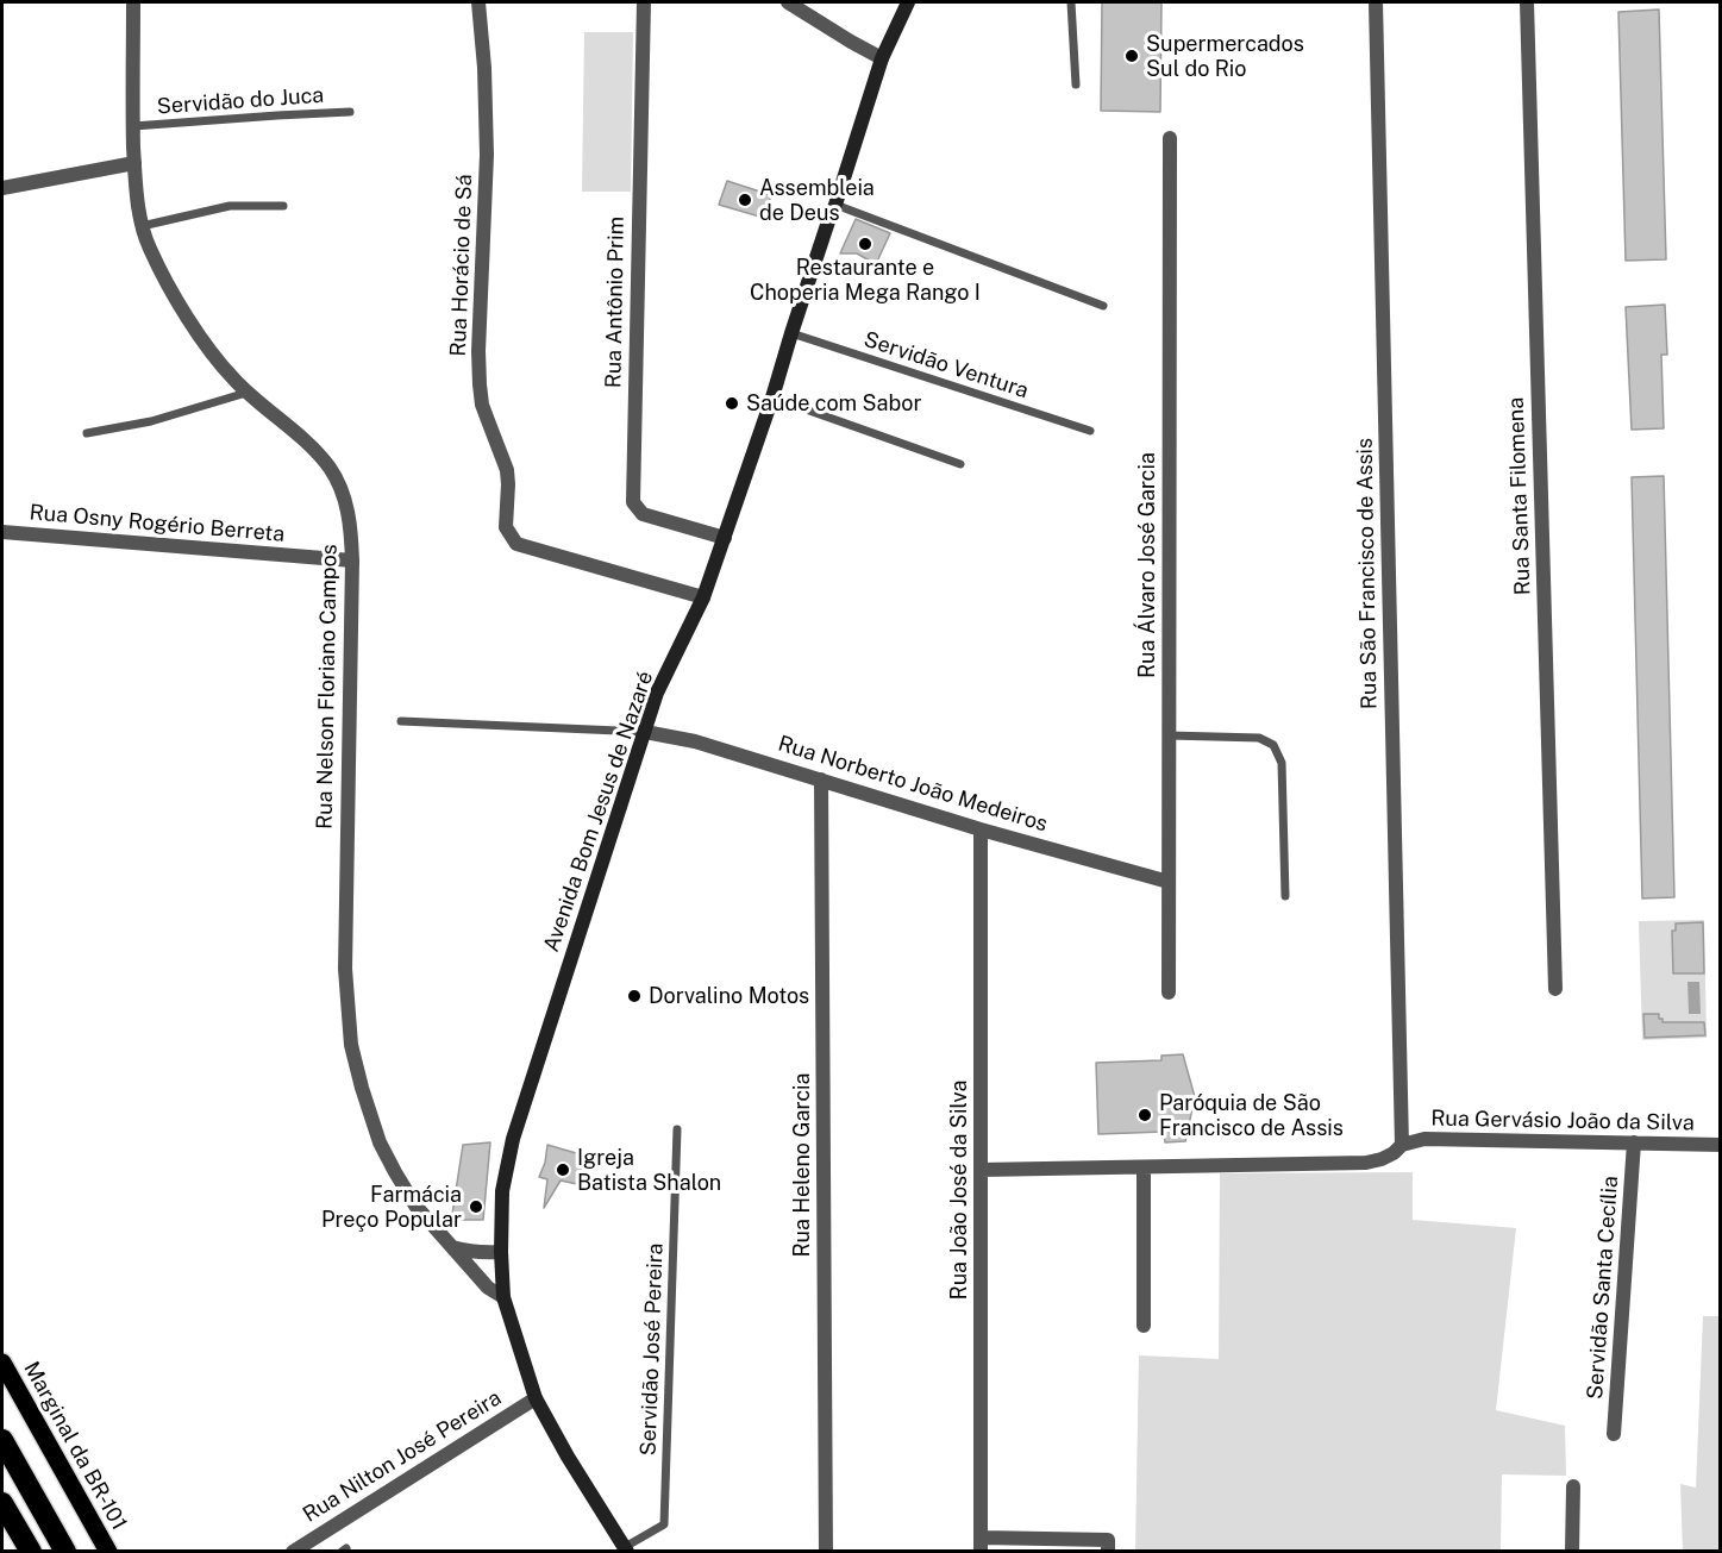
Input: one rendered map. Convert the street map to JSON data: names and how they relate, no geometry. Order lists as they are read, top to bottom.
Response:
{
  "streets": {
    "main road": ["Avenida Bom Jesus de Nazaré", "Marginal da BR-101"],
    "street": [
      "Rua Horácio de Sá",
      "Rua Antônio Prim",
      "Rua Santa Filomena",
      "Rua Osny Rogério Berreta",
      "Rua Álvaro José Garcia",
      "Rua São Francisco de Assis",
      "Rua Nelson Floriano Campos",
      "Rua Norberto João Medeiros",
      "Rua Gervásio João da Silva",
      "Rua Heleno Garcia",
      "Rua João José da Silva",
      "Servidão Santa Cecília",
      "Rua Nilton José Pereira"
    ],
    "lane": ["Servidão do Juca", "Servidão Ventura", "Servidão José Pereira"]
  },
  "crossings": [
    ["Servidão do Juca", "Rua Nelson Floriano Campos"],
    ["Rua Horácio de Sá", "Avenida Bom Jesus de Nazaré"],
    ["Rua Antônio Prim", "Avenida Bom Jesus de Nazaré"],
    ["Servidão Ventura", "Avenida Bom Jesus de Nazaré"],
    ["Rua Osny Rogério Berreta", "Rua Nelson Floriano Campos"],
    ["Rua Álvaro José Garcia", "Rua Norberto João Medeiros"],
    ["Rua São Francisco de Assis", "Rua Gervásio João da Silva"],
    ["Rua Nelson Floriano Campos", "Avenida Bom Jesus de Nazaré"],
    ["Rua Norberto João Medeiros", "Avenida Bom Jesus de Nazaré"],
    ["Rua Norberto João Medeiros", "Rua Heleno Garcia"],
    ["Rua Norberto João Medeiros", "Rua João José da Silva"],
    ["Avenida Bom Jesus de Nazaré", "Servidão José Pereira"],
    ["Avenida Bom Jesus de Nazaré", "Rua Nilton José Pereira"],
    ["Rua Gervásio João da Silva", "Rua João José da Silva"],
    ["Rua Gervásio João da Silva", "Servidão Santa Cecília"]
  ],
  "places": [
    "Supermercados Sul do Rio",
    "Assembleia de Deus",
    "Restaurante e Choperia Mega Rango I",
    "Saúde com Sabor",
    "Dorvalino Motos",
    "Paróquia de São Francisco de Assis",
    "Igreja Batista Shalon",
    "Farmácia Preço Popular"
  ]
}
